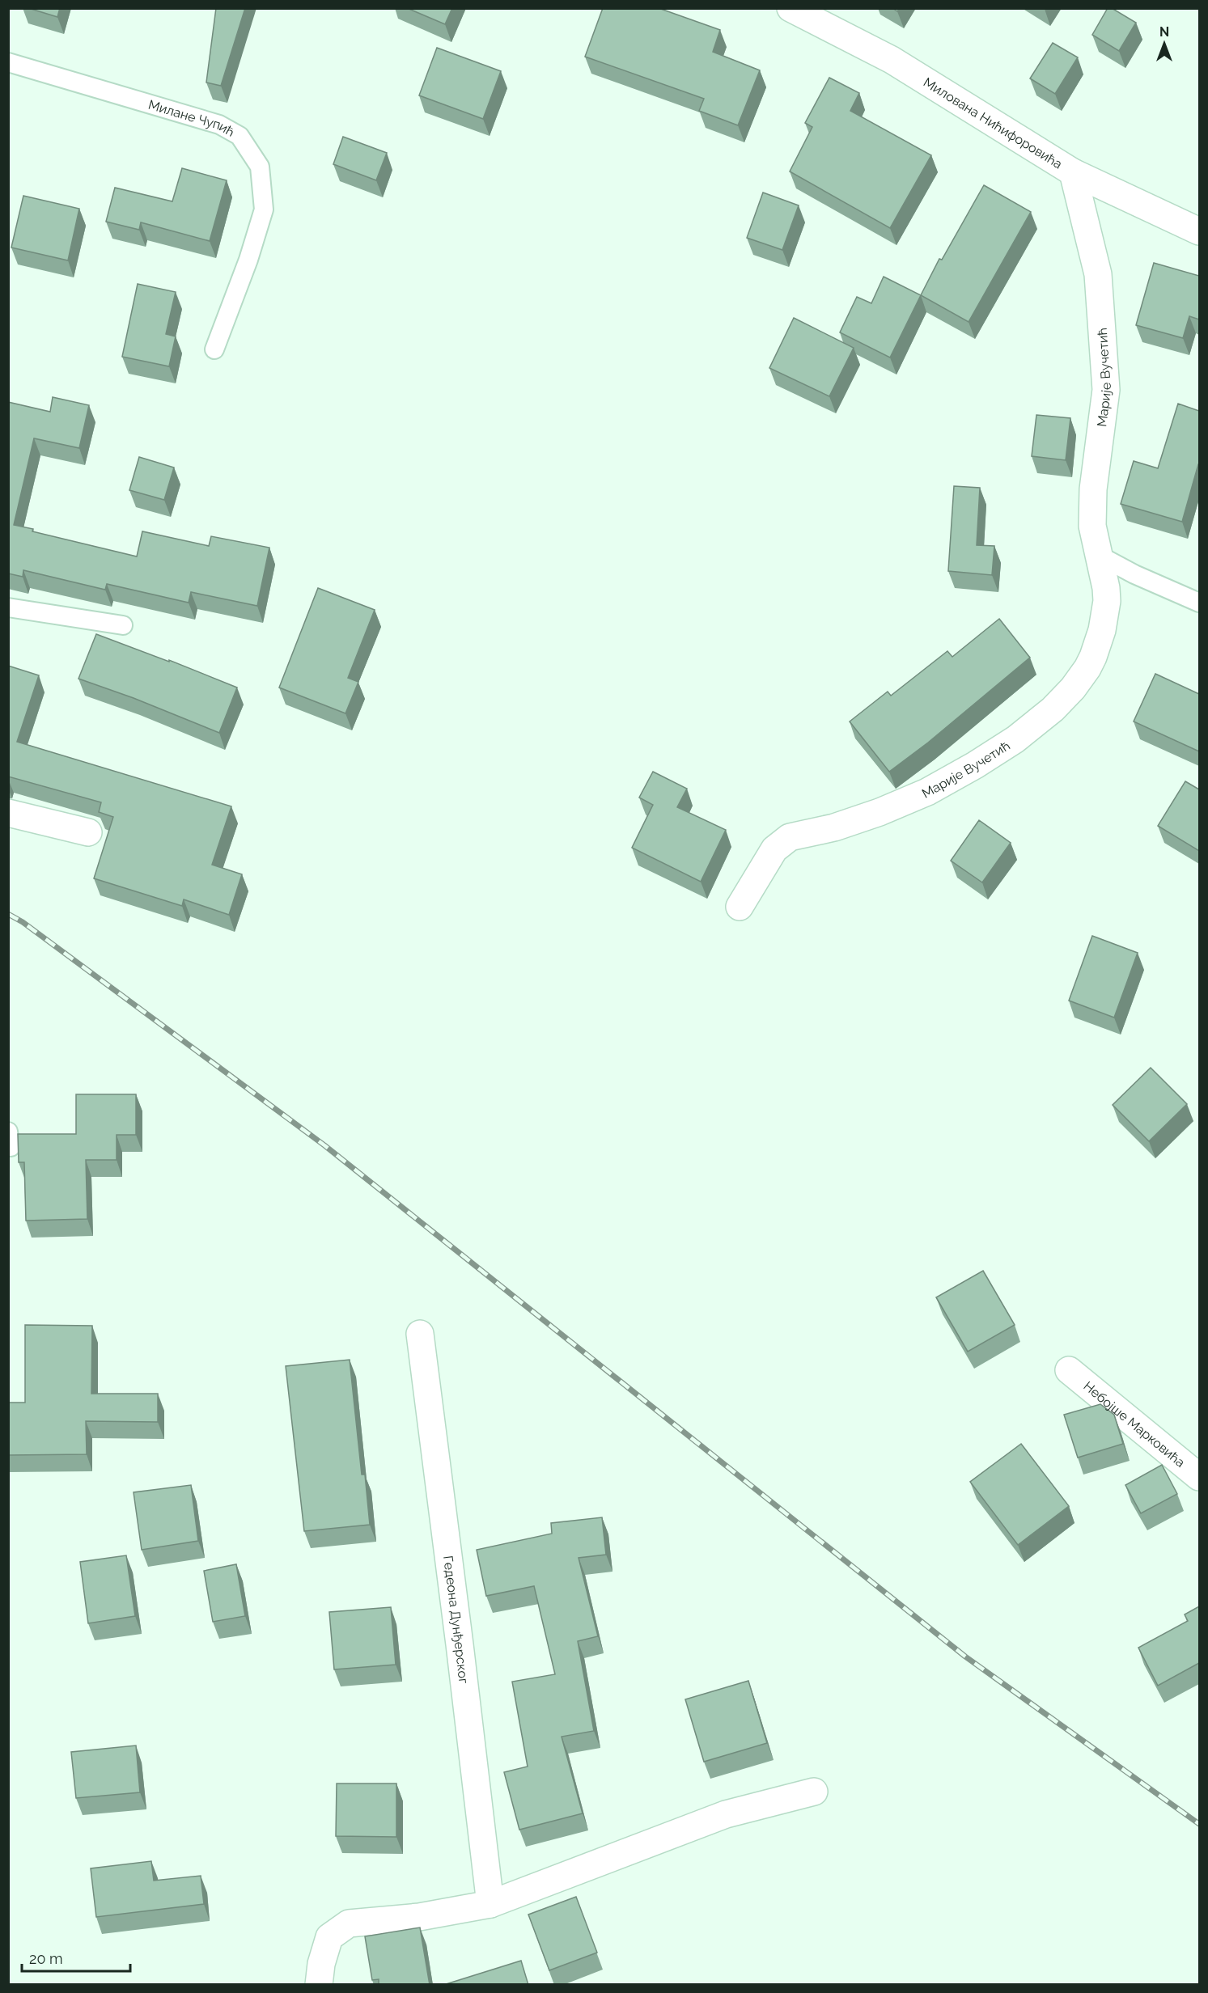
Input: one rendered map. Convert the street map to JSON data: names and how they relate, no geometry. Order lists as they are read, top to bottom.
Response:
{
  "streets": {
    "street": [
      "Милована Нићифоровића",
      "Марије Вучетић",
      "Небојше Марковића",
      "Гедеона Дунђерског"
    ],
    "lane": ["Милане Чупић"]
  },
  "crossings": [
    ["Милована Нићифоровића", "Марије Вучетић"]
  ],
  "scale_bar": "20 m",
  "north": "top"
}
